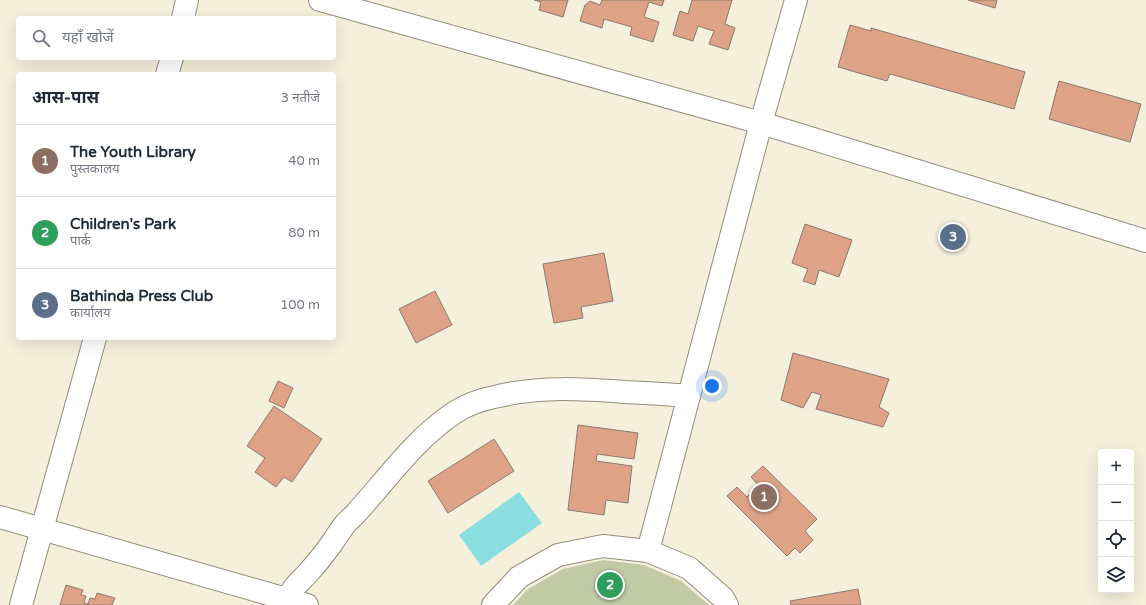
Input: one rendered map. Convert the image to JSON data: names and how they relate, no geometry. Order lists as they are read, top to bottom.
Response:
{
  "page": {
    "search": "यहाँ खोजें",
    "heading": ["आस-पास", "3 नतीजे"],
    "list": [
      {
        "mark": "1",
        "name": "The Youth Library",
        "note": "पुस्तकालय",
        "value": "40 m"
      },
      {
        "mark": "2",
        "name": "Children's Park",
        "note": "पार्क",
        "value": "80 m"
      },
      {
        "mark": "3",
        "name": "Bathinda Press Club",
        "note": "कार्यालय",
        "value": "100 m"
      }
    ],
    "pins": ["3", "1", "2"],
    "map_buttons": ["+", "−"]
  }
}
